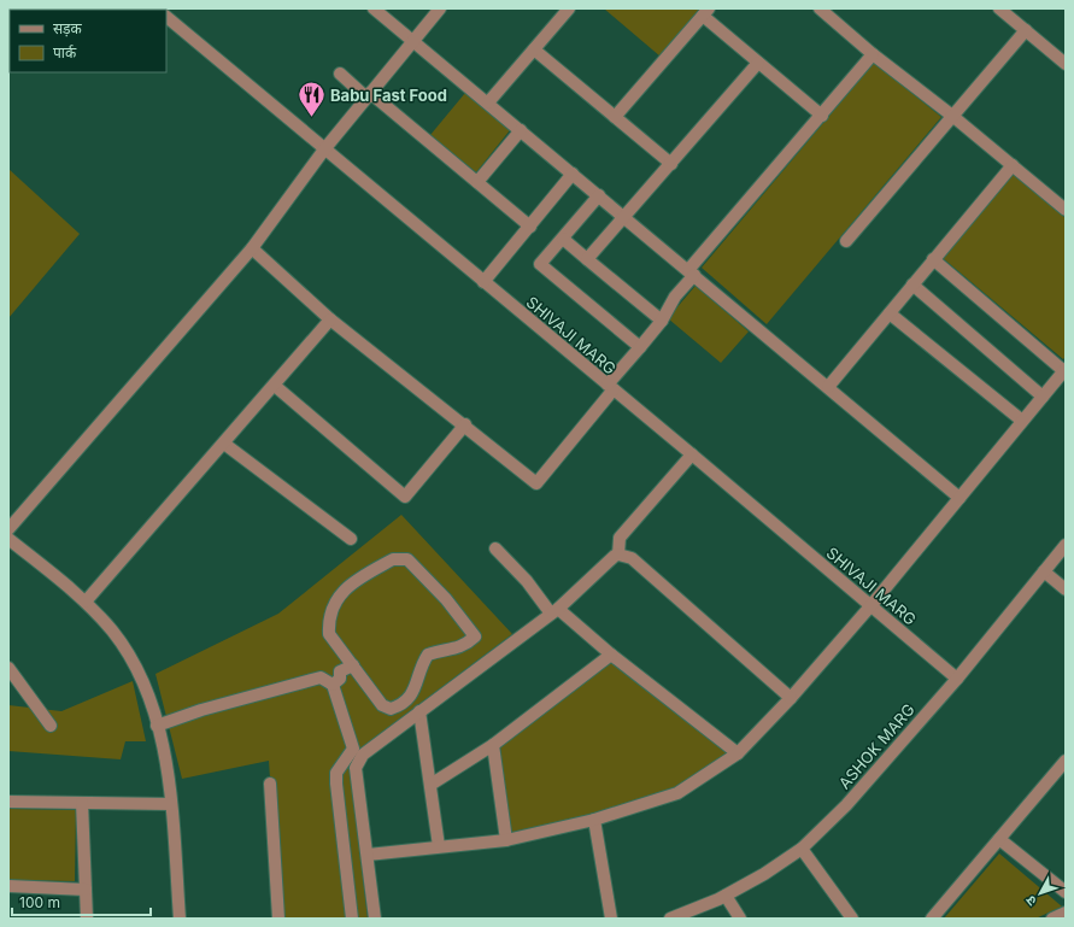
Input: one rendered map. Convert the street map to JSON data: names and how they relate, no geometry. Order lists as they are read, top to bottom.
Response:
{
  "streets": {
    "street": ["SHIVAJI MARG", "ASHOK MARG"]
  },
  "crossings": [
    ["SHIVAJI MARG", "ASHOK MARG"]
  ],
  "places": {
    "restaurant": ["Babu Fast Food"]
  },
  "legend": ["सड़क", "पार्क"],
  "scale_bar": "100 m",
  "north": "bottom left"
}
